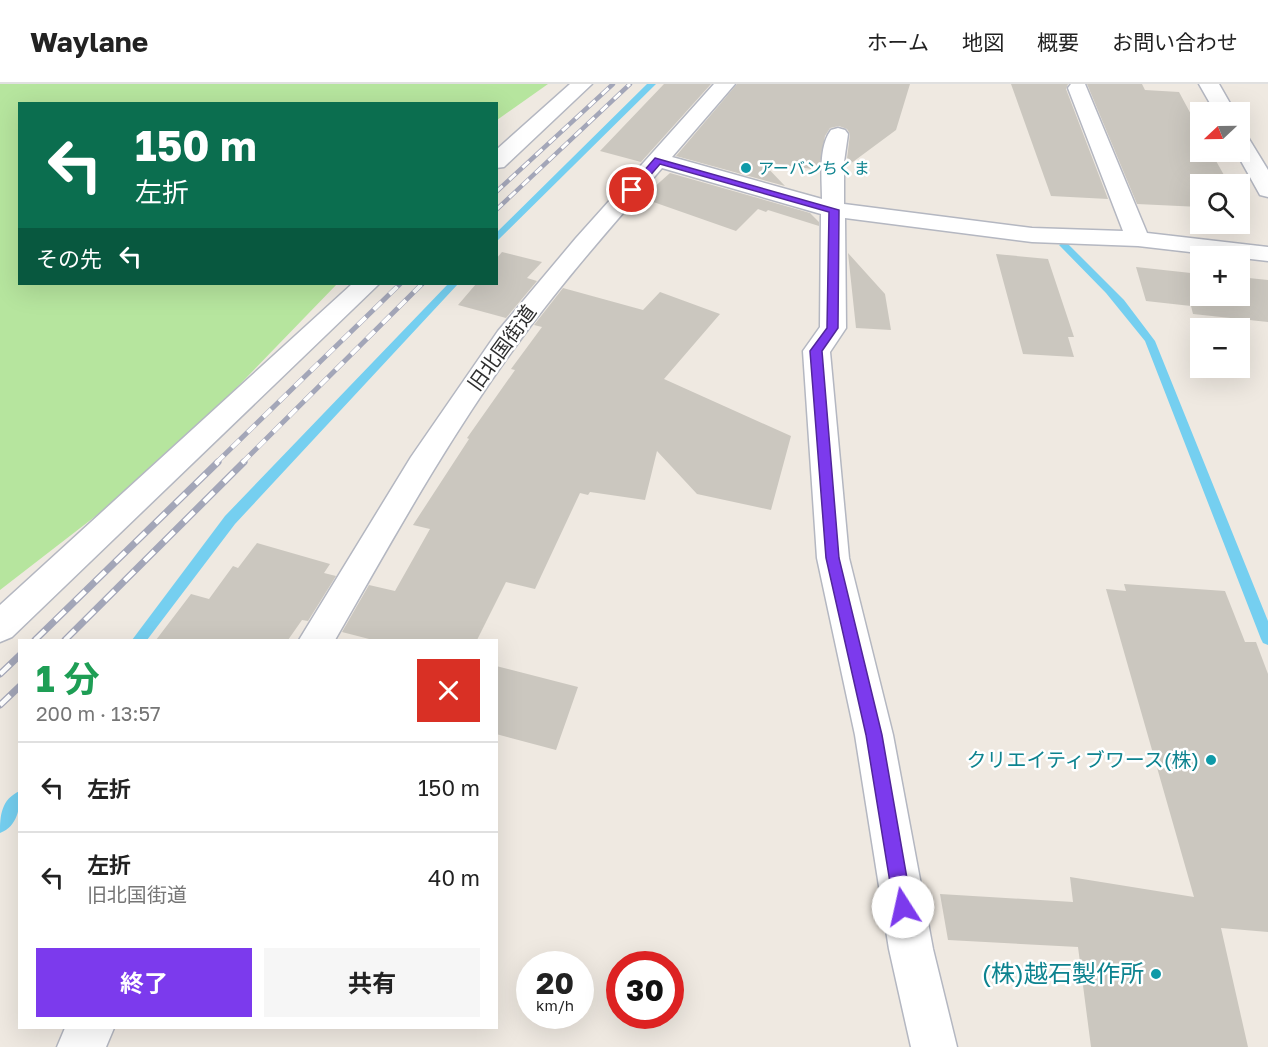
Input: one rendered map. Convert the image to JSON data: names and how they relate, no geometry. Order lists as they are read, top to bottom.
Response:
{
  "streets": {
    "street": ["旧北国街道"]
  },
  "places": ["アーバンちくま", "クリエイティブワース(株)", "(株)越石製作所"],
  "north": "left",
  "page": {
    "header": "Waylane",
    "nav": [
      "ホーム",
      "地図",
      "概要",
      "お問い合わせ"
    ],
    "map_buttons": ["+", "−"],
    "turn": ["150 m", "左折"],
    "then": "その先",
    "heading": ["1 分", "200 m · 13:57"],
    "list": [
      {
        "name": "左折",
        "value": "150 m"
      },
      {
        "name": "左折",
        "note": "旧北国街道",
        "value": "40 m"
      }
    ],
    "buttons": ["終了", "共有"],
    "speed": "20 km/h",
    "limit": "30"
  }
}
